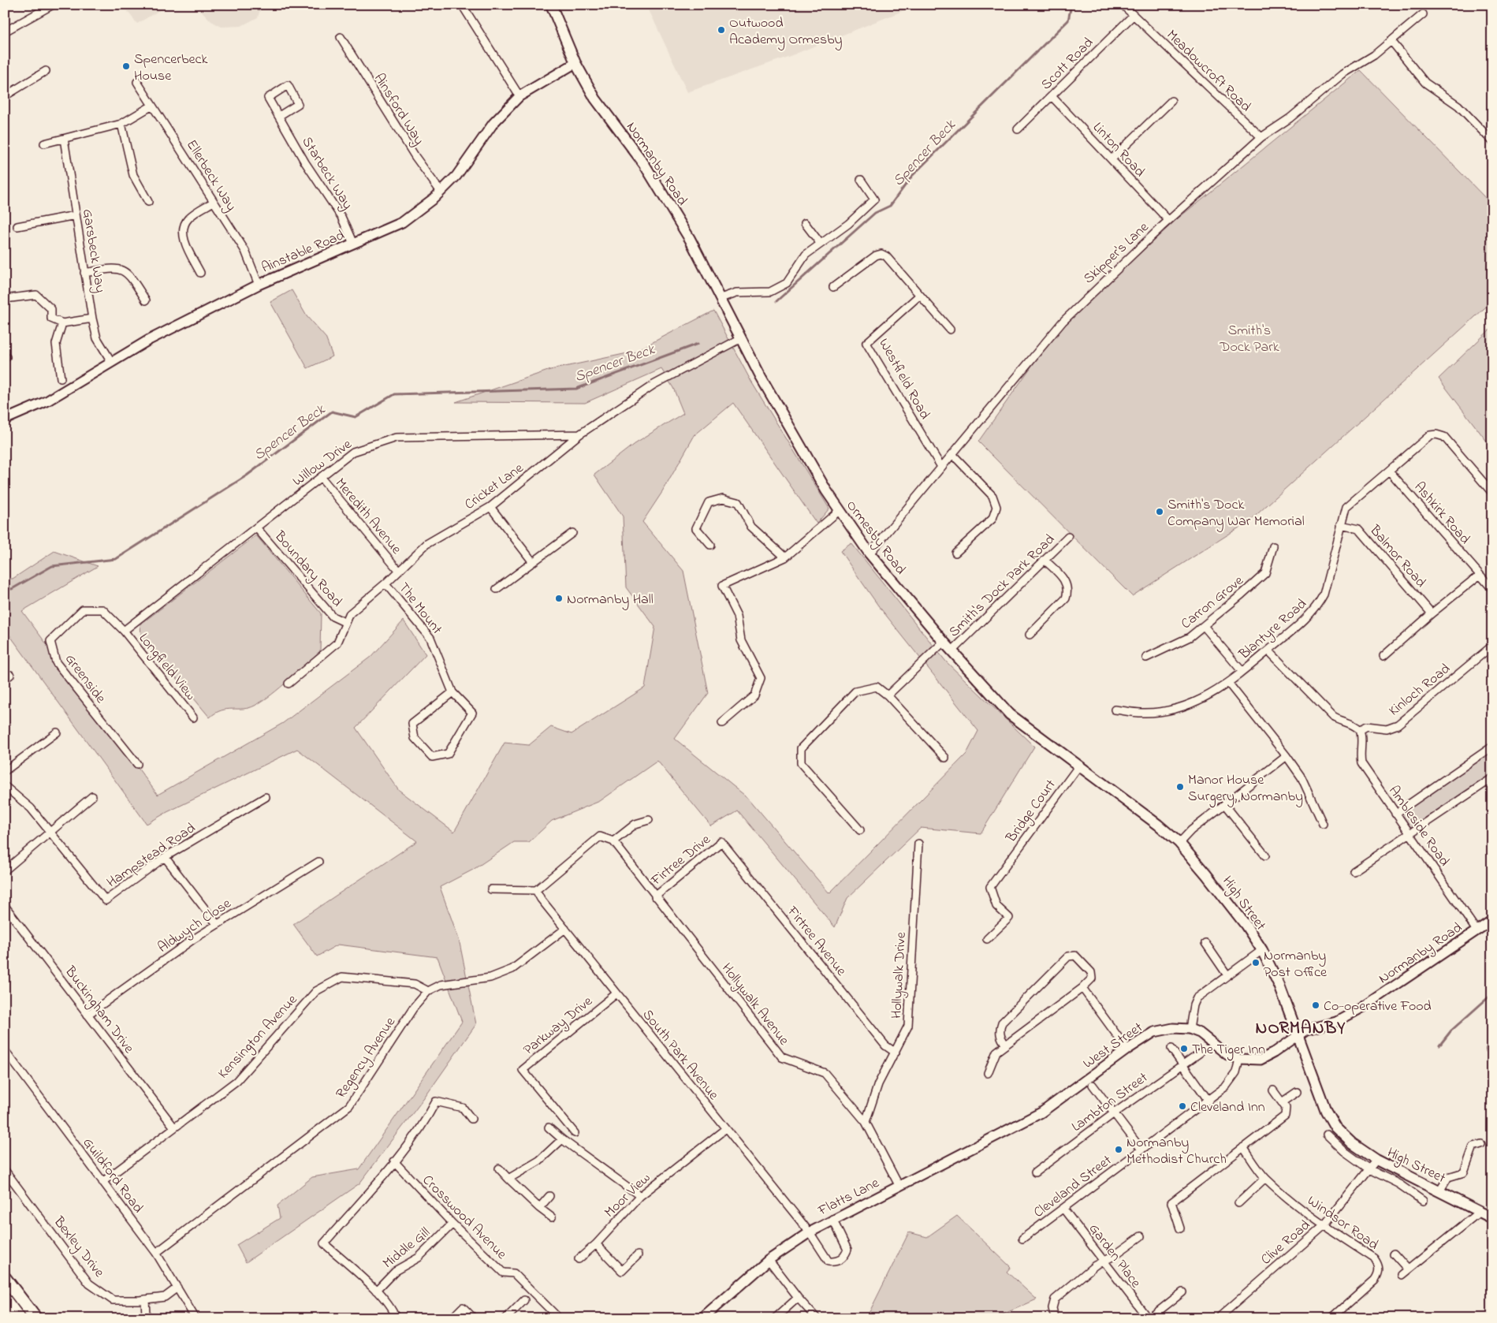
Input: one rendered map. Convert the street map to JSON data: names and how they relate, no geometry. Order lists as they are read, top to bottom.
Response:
{
  "streets": {
    "main road": ["Normanby Road", "Ormesby Road", "High Street"],
    "street": [
      "Scott Road",
      "Meadowcroft Road",
      "Ainsford Way",
      "Linton Road",
      "Starbeck Way",
      "Ellerbeck Way",
      "Garsbeck Way",
      "Ainstable Road",
      "Skipper's Lane",
      "Westfield Road",
      "Willow Drive",
      "Cricket Lane",
      "Ashkirk Road",
      "Meredith Avenue",
      "Balmor Road",
      "Boundary Road",
      "Smith's Dock Park Road",
      "Carron Grove",
      "The Mount",
      "Blantyre Road",
      "Longfield View",
      "Greenside",
      "Kinloch Road",
      "Bridge Court",
      "Ambleside Road",
      "Hampstead Road",
      "Firtree Drive",
      "Aldwych Close",
      "Firtree Avenue",
      "Hollywalk Drive",
      "Hollywalk Avenue",
      "Buckingham Drive",
      "Parkway Drive",
      "Kensington Avenue",
      "West Street",
      "South Park Avenue",
      "Regency Avenue",
      "Lambton Street",
      "Guildford Road",
      "Cleveland Street",
      "Moor View",
      "Flatts Lane",
      "Crosswood Avenue",
      "Windsor Road",
      "Clive Road",
      "Bexley Drive",
      "Middle Gill",
      "Garden Place"
    ]
  },
  "crossings": [
    ["Scott Road", "Meadowcroft Road"],
    ["Scott Road", "Linton Road"],
    ["Meadowcroft Road", "Skipper's Lane"],
    ["Ainsford Way", "Ainstable Road"],
    ["Linton Road", "Skipper's Lane"],
    ["Normanby Road", "Ainstable Road"],
    ["Normanby Road", "Cricket Lane"],
    ["Normanby Road", "Ormesby Road"],
    ["Normanby Road", "Ambleside Road"],
    ["Normanby Road", "High Street"],
    ["Starbeck Way", "Ainstable Road"],
    ["Ellerbeck Way", "Ainstable Road"],
    ["Garsbeck Way", "Ainstable Road"],
    ["Skipper's Lane", "Westfield Road"],
    ["Skipper's Lane", "Ormesby Road"],
    ["Willow Drive", "Cricket Lane"],
    ["Willow Drive", "Meredith Avenue"],
    ["Willow Drive", "Boundary Road"],
    ["Willow Drive", "Longfield View"],
    ["Willow Drive", "Greenside"],
    ["Cricket Lane", "Meredith Avenue"],
    ["Cricket Lane", "Ormesby Road"],
    ["Cricket Lane", "Boundary Road"],
    ["Cricket Lane", "The Mount"],
    ["Ashkirk Road", "Blantyre Road"],
    ["Ormesby Road", "Smith's Dock Park Road"],
    ["Ormesby Road", "High Street"],
    ["Balmor Road", "Blantyre Road"],
    ["Longfield View", "Greenside"],
    ["Kinloch Road", "Ambleside Road"],
    ["Bridge Court", "High Street"],
    ["Firtree Drive", "Firtree Avenue"],
    ["Firtree Drive", "Hollywalk Avenue"],
    ["High Street", "Clive Road"],
    ["Aldwych Close", "Buckingham Drive"],
    ["Firtree Avenue", "Hollywalk Drive"],
    ["Hollywalk Drive", "Hollywalk Avenue"],
    ["Hollywalk Avenue", "Flatts Lane"],
    ["Buckingham Drive", "Kensington Avenue"],
    ["Parkway Drive", "South Park Avenue"],
    ["Kensington Avenue", "Regency Avenue"],
    ["Kensington Avenue", "Guildford Road"],
    ["West Street", "Flatts Lane"],
    ["South Park Avenue", "Regency Avenue"],
    ["South Park Avenue", "Moor View"],
    ["South Park Avenue", "Flatts Lane"],
    ["Regency Avenue", "Guildford Road"],
    ["Guildford Road", "Bexley Drive"],
    ["Cleveland Street", "Garden Place"],
    ["Crosswood Avenue", "Middle Gill"],
    ["Windsor Road", "Clive Road"]
  ],
  "districts": ["NORMANBY"],
  "water": ["Spencer Beck"],
  "parks": ["Smith's Dock Park"],
  "places": [
    "Outwood Academy Ormesby",
    "Spencerbeck House",
    "Smith's Dock Company War Memorial",
    "Normanby Hall",
    "Manor House Surgery, Normanby",
    "Normanby Post Office",
    "Co-operative Food",
    "The Tiger Inn",
    "Cleveland Inn",
    "Normanby Methodist Church"
  ]
}
